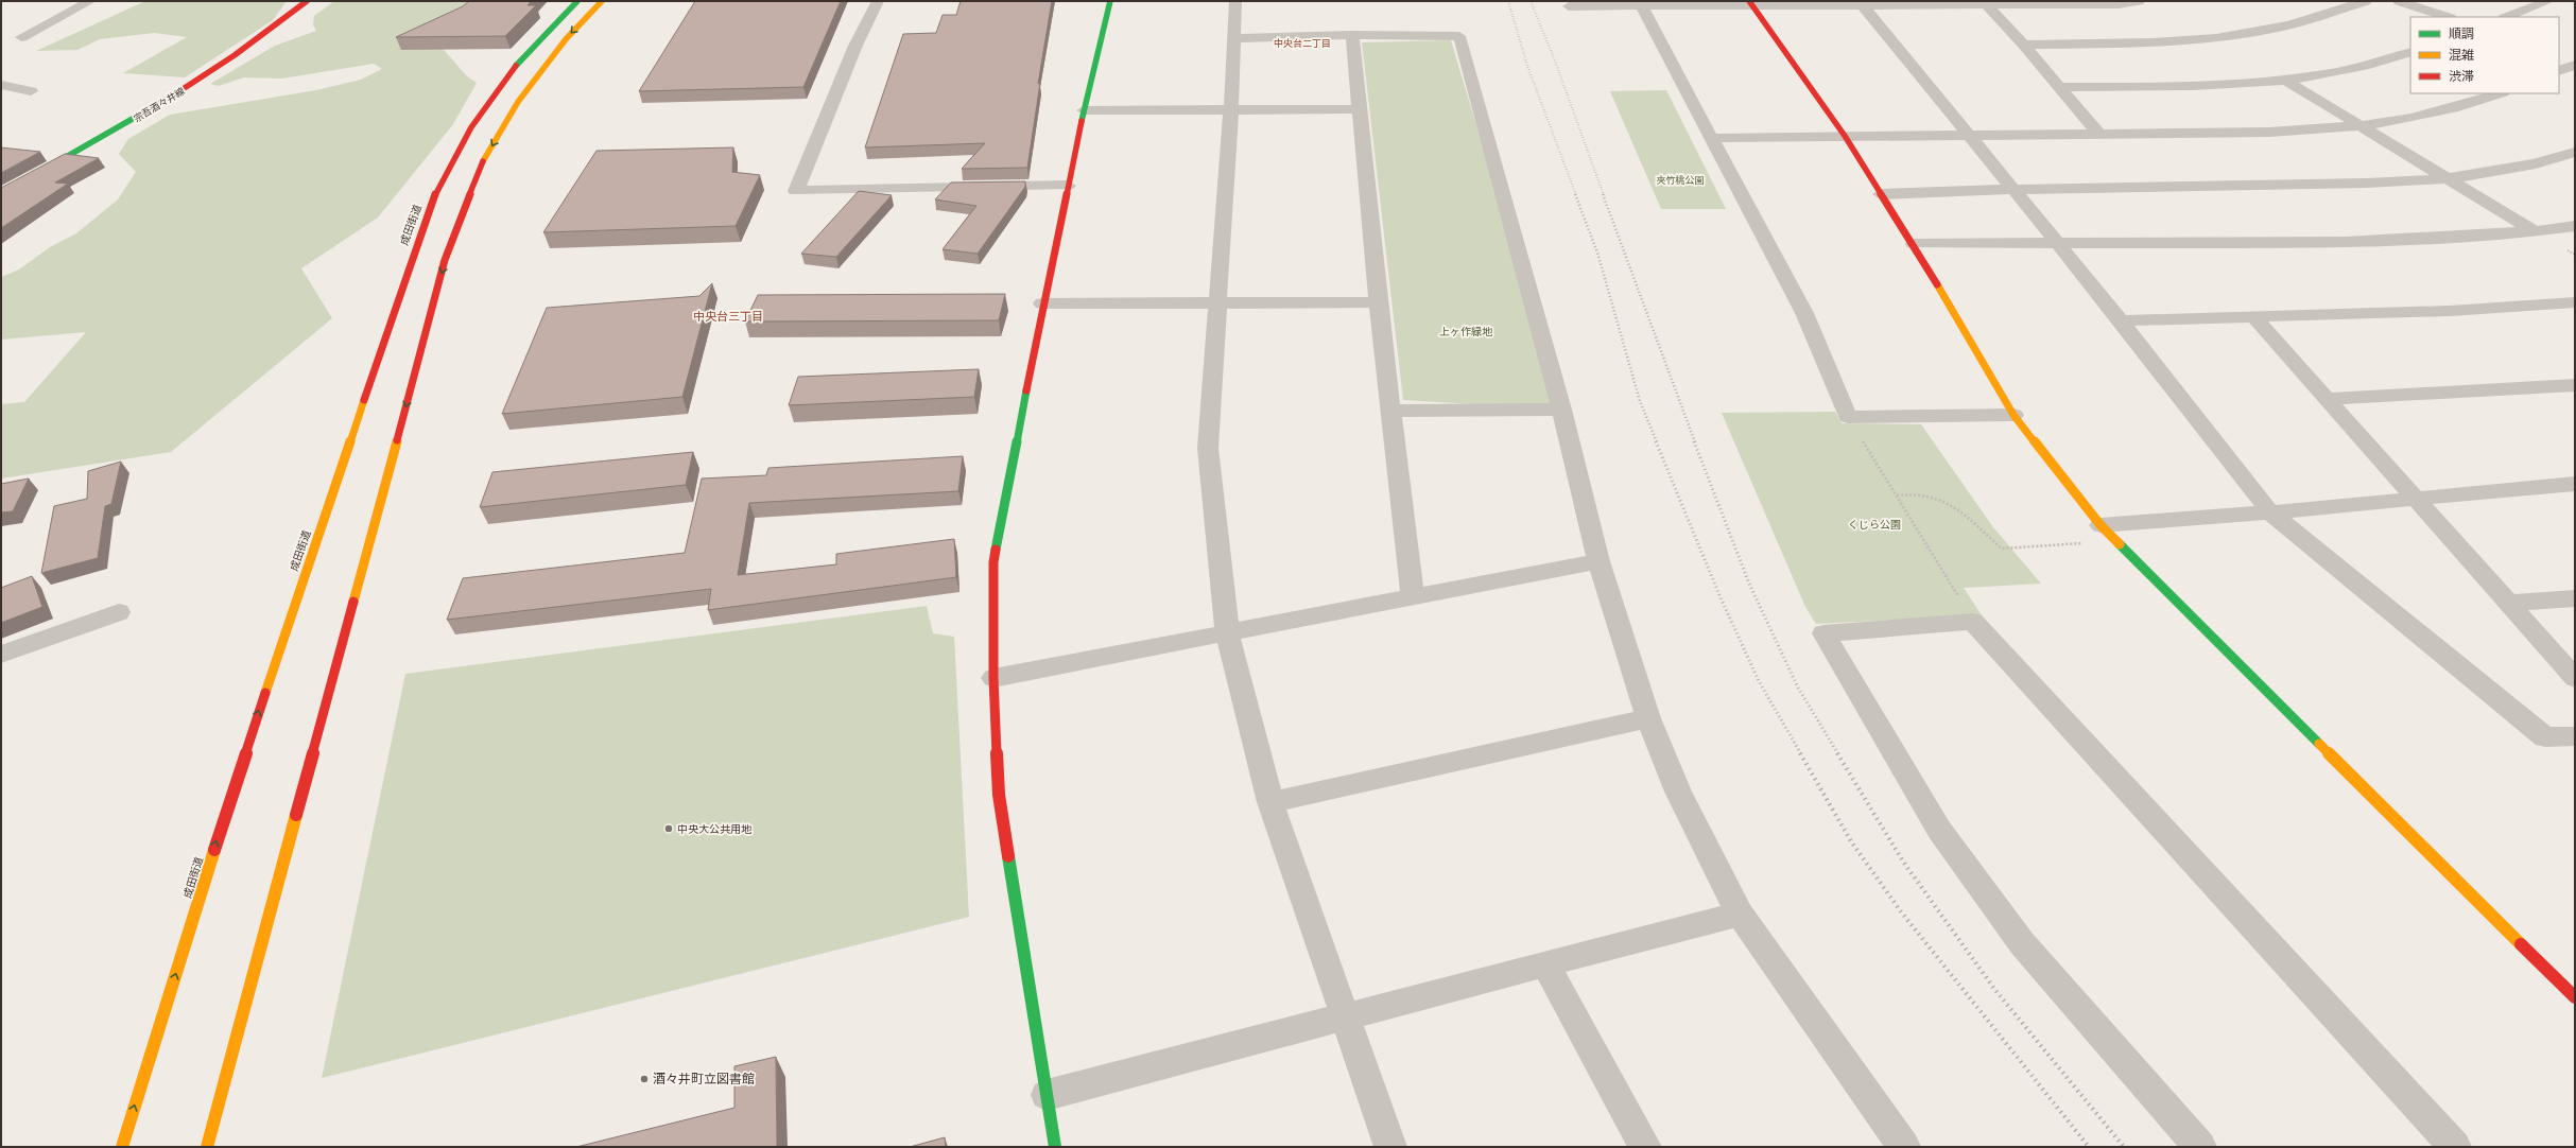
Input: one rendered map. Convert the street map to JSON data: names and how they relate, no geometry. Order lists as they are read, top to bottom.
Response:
{
  "streets": {
    "main road": ["宗吾酒々井線", "成田街道"]
  },
  "districts": ["中央台二丁目", "中央台三丁目"],
  "parks": ["夾竹桃公園", "上ヶ作緑地", "くじら公園"],
  "places": ["中央大公共用地", "酒々井町立図書館"],
  "legend": ["順調", "混雑", "渋滞"]
}
